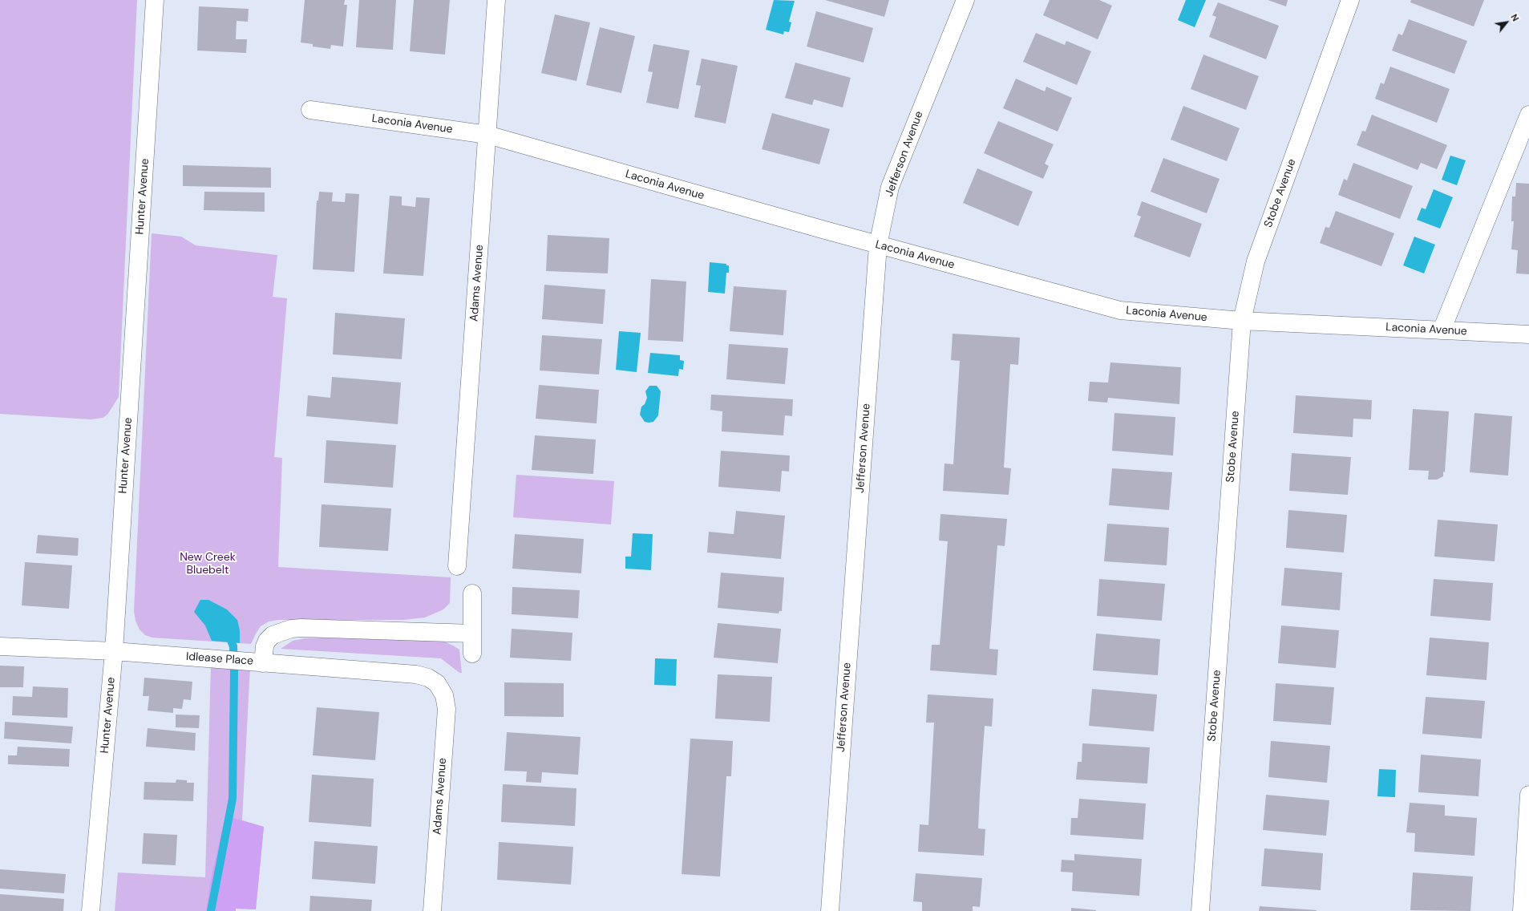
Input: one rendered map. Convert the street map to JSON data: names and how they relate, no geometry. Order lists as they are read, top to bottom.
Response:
{
  "streets": {
    "street": [
      "Laconia Avenue",
      "Jefferson Avenue",
      "Stobe Avenue",
      "Hunter Avenue",
      "Adams Avenue",
      "Idlease Place"
    ]
  },
  "crossings": [
    ["Laconia Avenue", "Jefferson Avenue"],
    ["Laconia Avenue", "Stobe Avenue"],
    ["Laconia Avenue", "Adams Avenue"],
    ["Hunter Avenue", "Idlease Place"],
    ["Adams Avenue", "Idlease Place"]
  ],
  "parks": ["New Creek Bluebelt"],
  "north": "top right"
}
